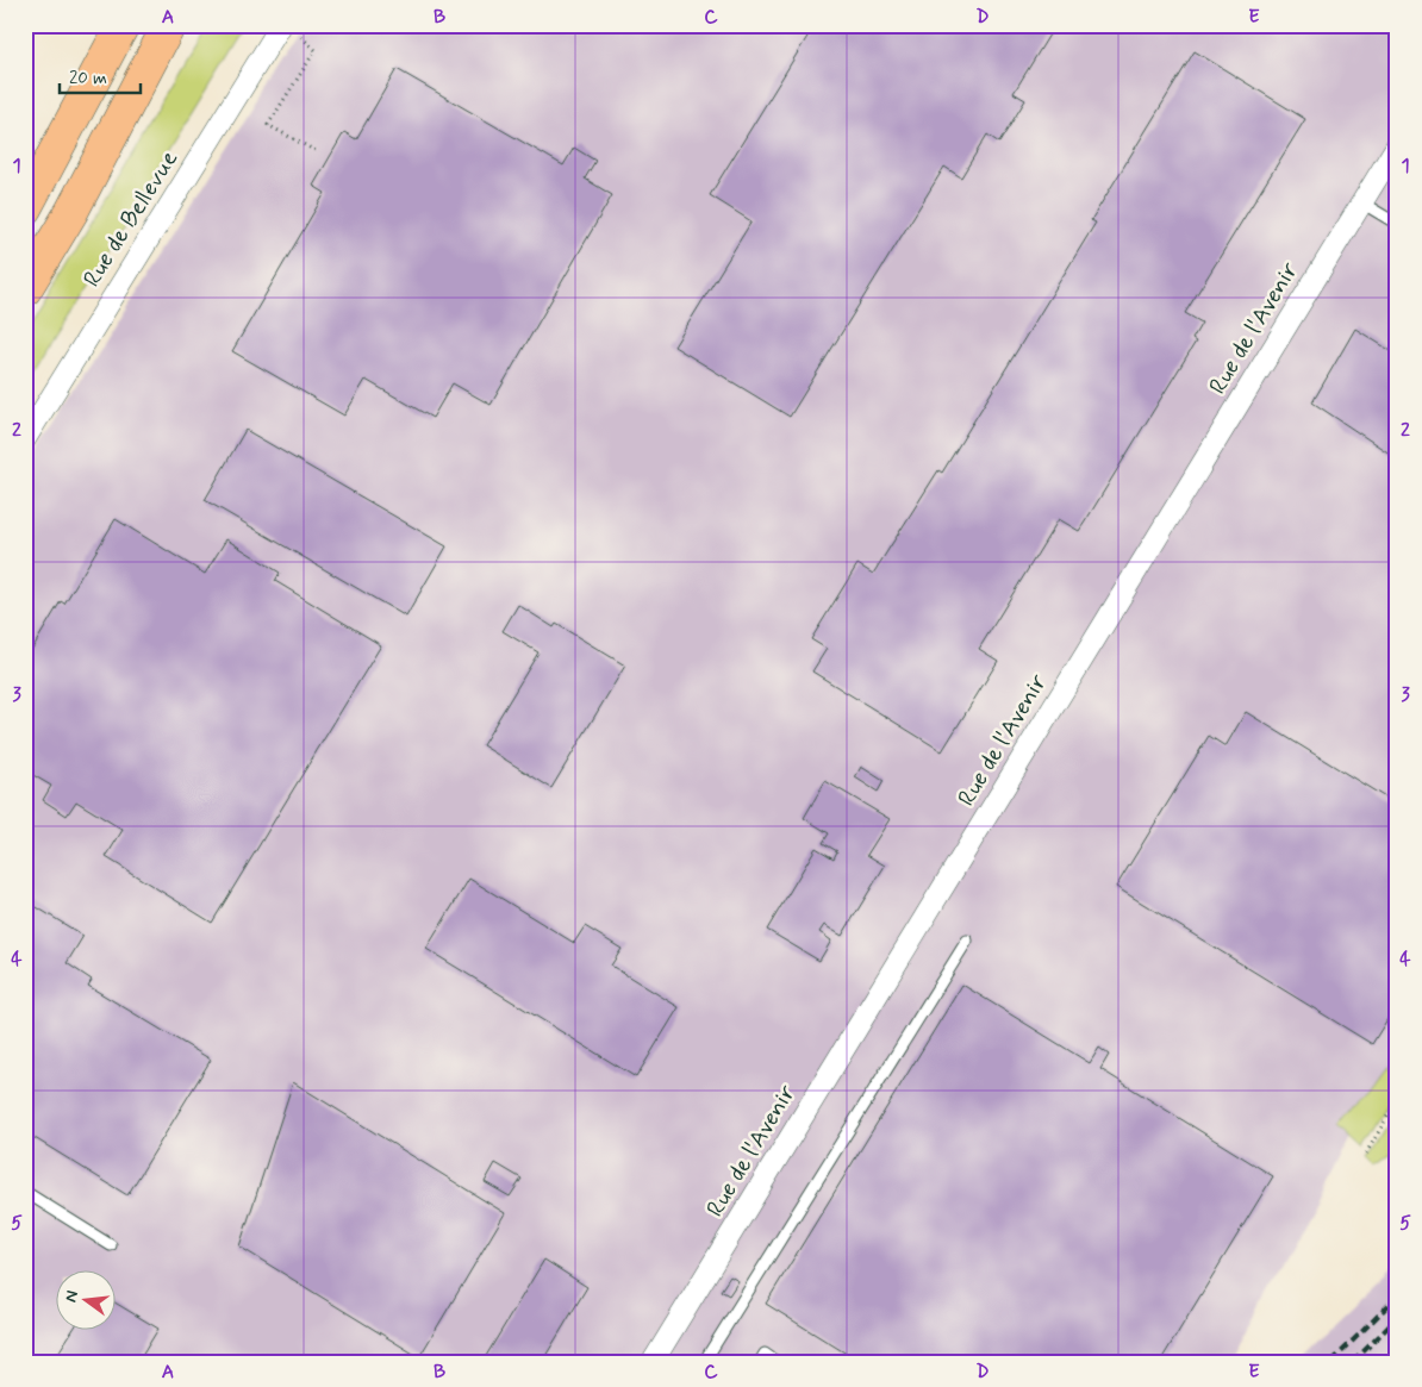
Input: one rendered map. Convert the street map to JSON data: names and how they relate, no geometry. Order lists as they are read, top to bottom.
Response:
{
  "streets": {
    "street": ["Rue de Bellevue", "Rue de l'Avenir"]
  },
  "scale_bar": "20 m",
  "north": "left",
  "grid": {
    "columns": [
      "A",
      "B",
      "C",
      "D",
      "E"
    ],
    "rows": [
      "1",
      "2",
      "3",
      "4",
      "5"
    ]
  }
}
